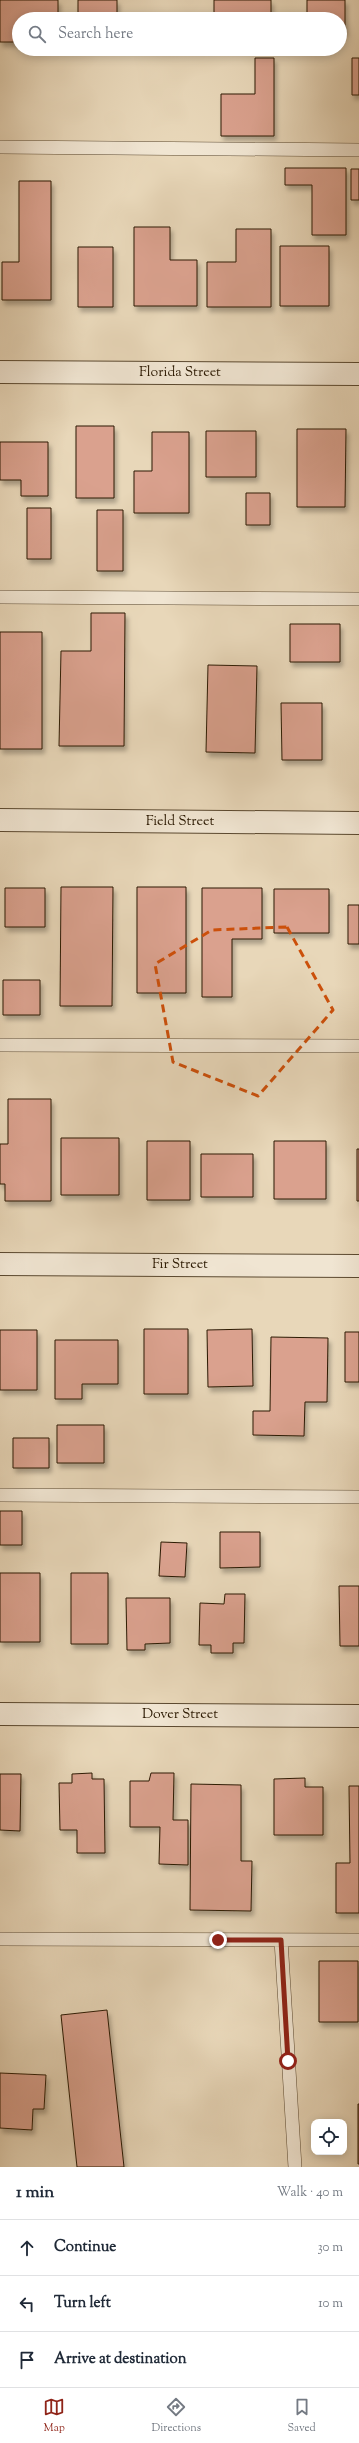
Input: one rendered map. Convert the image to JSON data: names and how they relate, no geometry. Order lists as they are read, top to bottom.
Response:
{
  "streets": {
    "street": [
      "Florida Street",
      "Field Street",
      "Fir Street",
      "Dover Street"
    ]
  },
  "page": {
    "search": "Search here",
    "heading": ["1 min", "Walk · 40 m"],
    "list": [
      ["Continue", "30 m"],
      ["Turn left", "10 m"],
      "Arrive at destination"
    ],
    "nav": ["Map", "Directions", "Saved"]
  }
}
